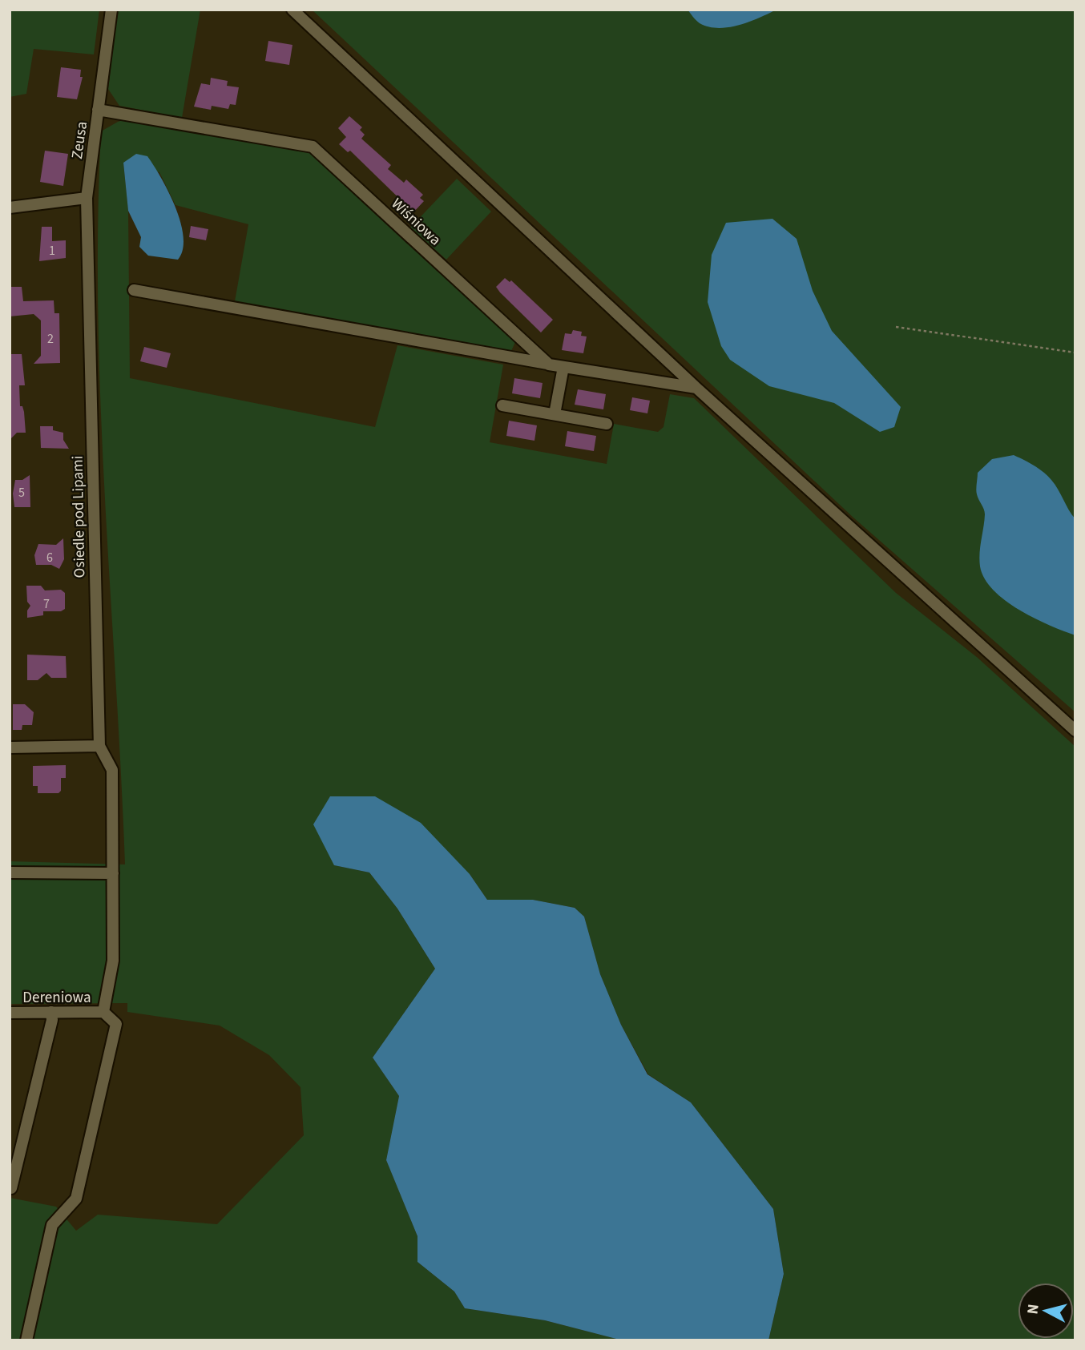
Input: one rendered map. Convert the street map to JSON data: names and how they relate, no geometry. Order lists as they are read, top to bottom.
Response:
{
  "streets": {
    "street": [
      "Zeusa",
      "Wiśniowa",
      "Osiedle pod Lipami",
      "Dereniowa"
    ]
  },
  "crossings": [
    ["Zeusa", "Wiśniowa"],
    ["Zeusa", "Osiedle pod Lipami"]
  ],
  "house_numbers": [
    "1",
    "2",
    "5",
    "6",
    "7"
  ],
  "north": "left"
}
